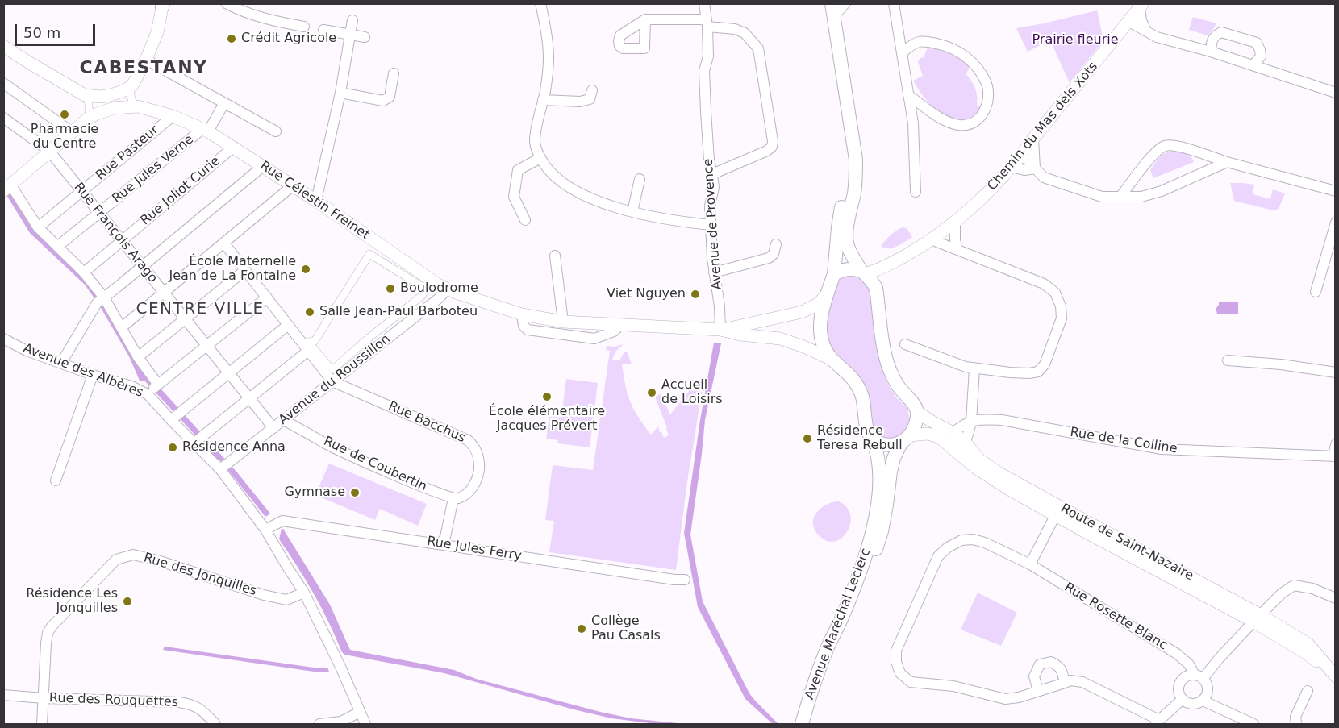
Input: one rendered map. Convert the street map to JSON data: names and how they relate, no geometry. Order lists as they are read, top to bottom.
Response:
{
  "streets": {
    "main road": ["Avenue Maréchal Leclerc"],
    "street": [
      "Chemin du Mas dels Xots",
      "Rue Pasteur",
      "Rue Jules Verne",
      "Rue Joliot Curie",
      "Rue Célestin Freinet",
      "Avenue de Provence",
      "Rue François Arago",
      "Avenue des Albères",
      "Avenue du Roussillon",
      "Rue Bacchus",
      "Rue de la Colline",
      "Rue de Coubertin",
      "Route de Saint-Nazaire",
      "Rue Jules Ferry",
      "Rue des Jonquilles",
      "Rue Rosette Blanc",
      "Rue des Rouquettes"
    ]
  },
  "crossings": [
    ["Rue Pasteur", "Rue Célestin Freinet"],
    ["Rue Pasteur", "Rue François Arago"],
    ["Rue Jules Verne", "Rue Célestin Freinet"],
    ["Rue Jules Verne", "Rue François Arago"],
    ["Rue Joliot Curie", "Rue Célestin Freinet"],
    ["Rue Joliot Curie", "Rue François Arago"],
    ["Rue Célestin Freinet", "Avenue de Provence"],
    ["Rue Célestin Freinet", "Rue François Arago"],
    ["Rue Célestin Freinet", "Avenue du Roussillon"],
    ["Rue Célestin Freinet", "Avenue Maréchal Leclerc"],
    ["Rue François Arago", "Avenue du Roussillon"],
    ["Avenue des Albères", "Avenue du Roussillon"],
    ["Avenue des Albères", "Rue Jules Ferry"],
    ["Avenue des Albères", "Rue des Jonquilles"],
    ["Avenue du Roussillon", "Rue Bacchus"],
    ["Avenue du Roussillon", "Rue de Coubertin"],
    ["Rue Bacchus", "Rue de Coubertin"],
    ["Rue de la Colline", "Route de Saint-Nazaire"],
    ["Route de Saint-Nazaire", "Avenue Maréchal Leclerc"],
    ["Rue des Jonquilles", "Rue des Rouquettes"]
  ],
  "districts": ["CABESTANY", "CENTRE VILLE"],
  "parks": ["Prairie fleurie"],
  "places": [
    "Crédit Agricole",
    "Pharmacie du Centre",
    "École Maternelle Jean de La Fontaine",
    "Boulodrome",
    "Viet Nguyen",
    "Salle Jean-Paul Barboteu",
    "Accueil de Loisirs",
    "École élémentaire Jacques Prévert",
    "Résidence Teresa Rebull",
    "Résidence Anna",
    "Gymnase",
    "Résidence Les Jonquilles",
    "Collège Pau Casals"
  ],
  "scale_bar": "50 m"
}
